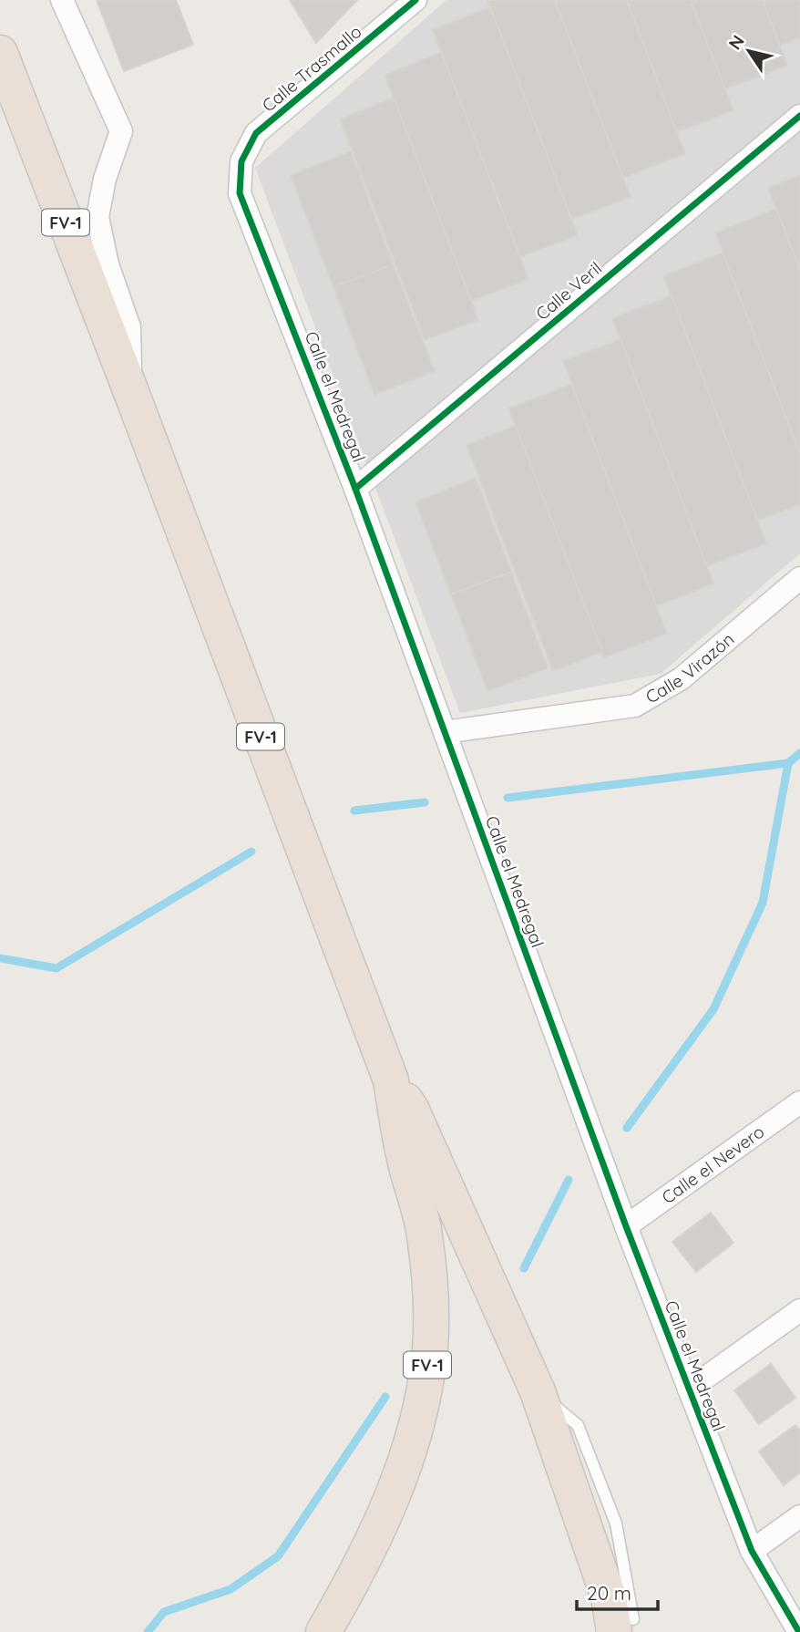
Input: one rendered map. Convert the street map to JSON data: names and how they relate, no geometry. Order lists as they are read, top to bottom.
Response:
{
  "streets": {
    "highway": ["FV-1"],
    "street": [
      "Calle Trasmallo",
      "Calle Veril",
      "Calle el Medregal",
      "Calle Virazón",
      "Calle el Nevero"
    ]
  },
  "crossings": [
    ["Calle Trasmallo", "Calle el Medregal"],
    ["Calle Veril", "Calle el Medregal"],
    ["Calle el Medregal", "Calle Virazón"],
    ["Calle el Medregal", "Calle el Nevero"]
  ],
  "scale_bar": "20 m",
  "north": "top left"
}
